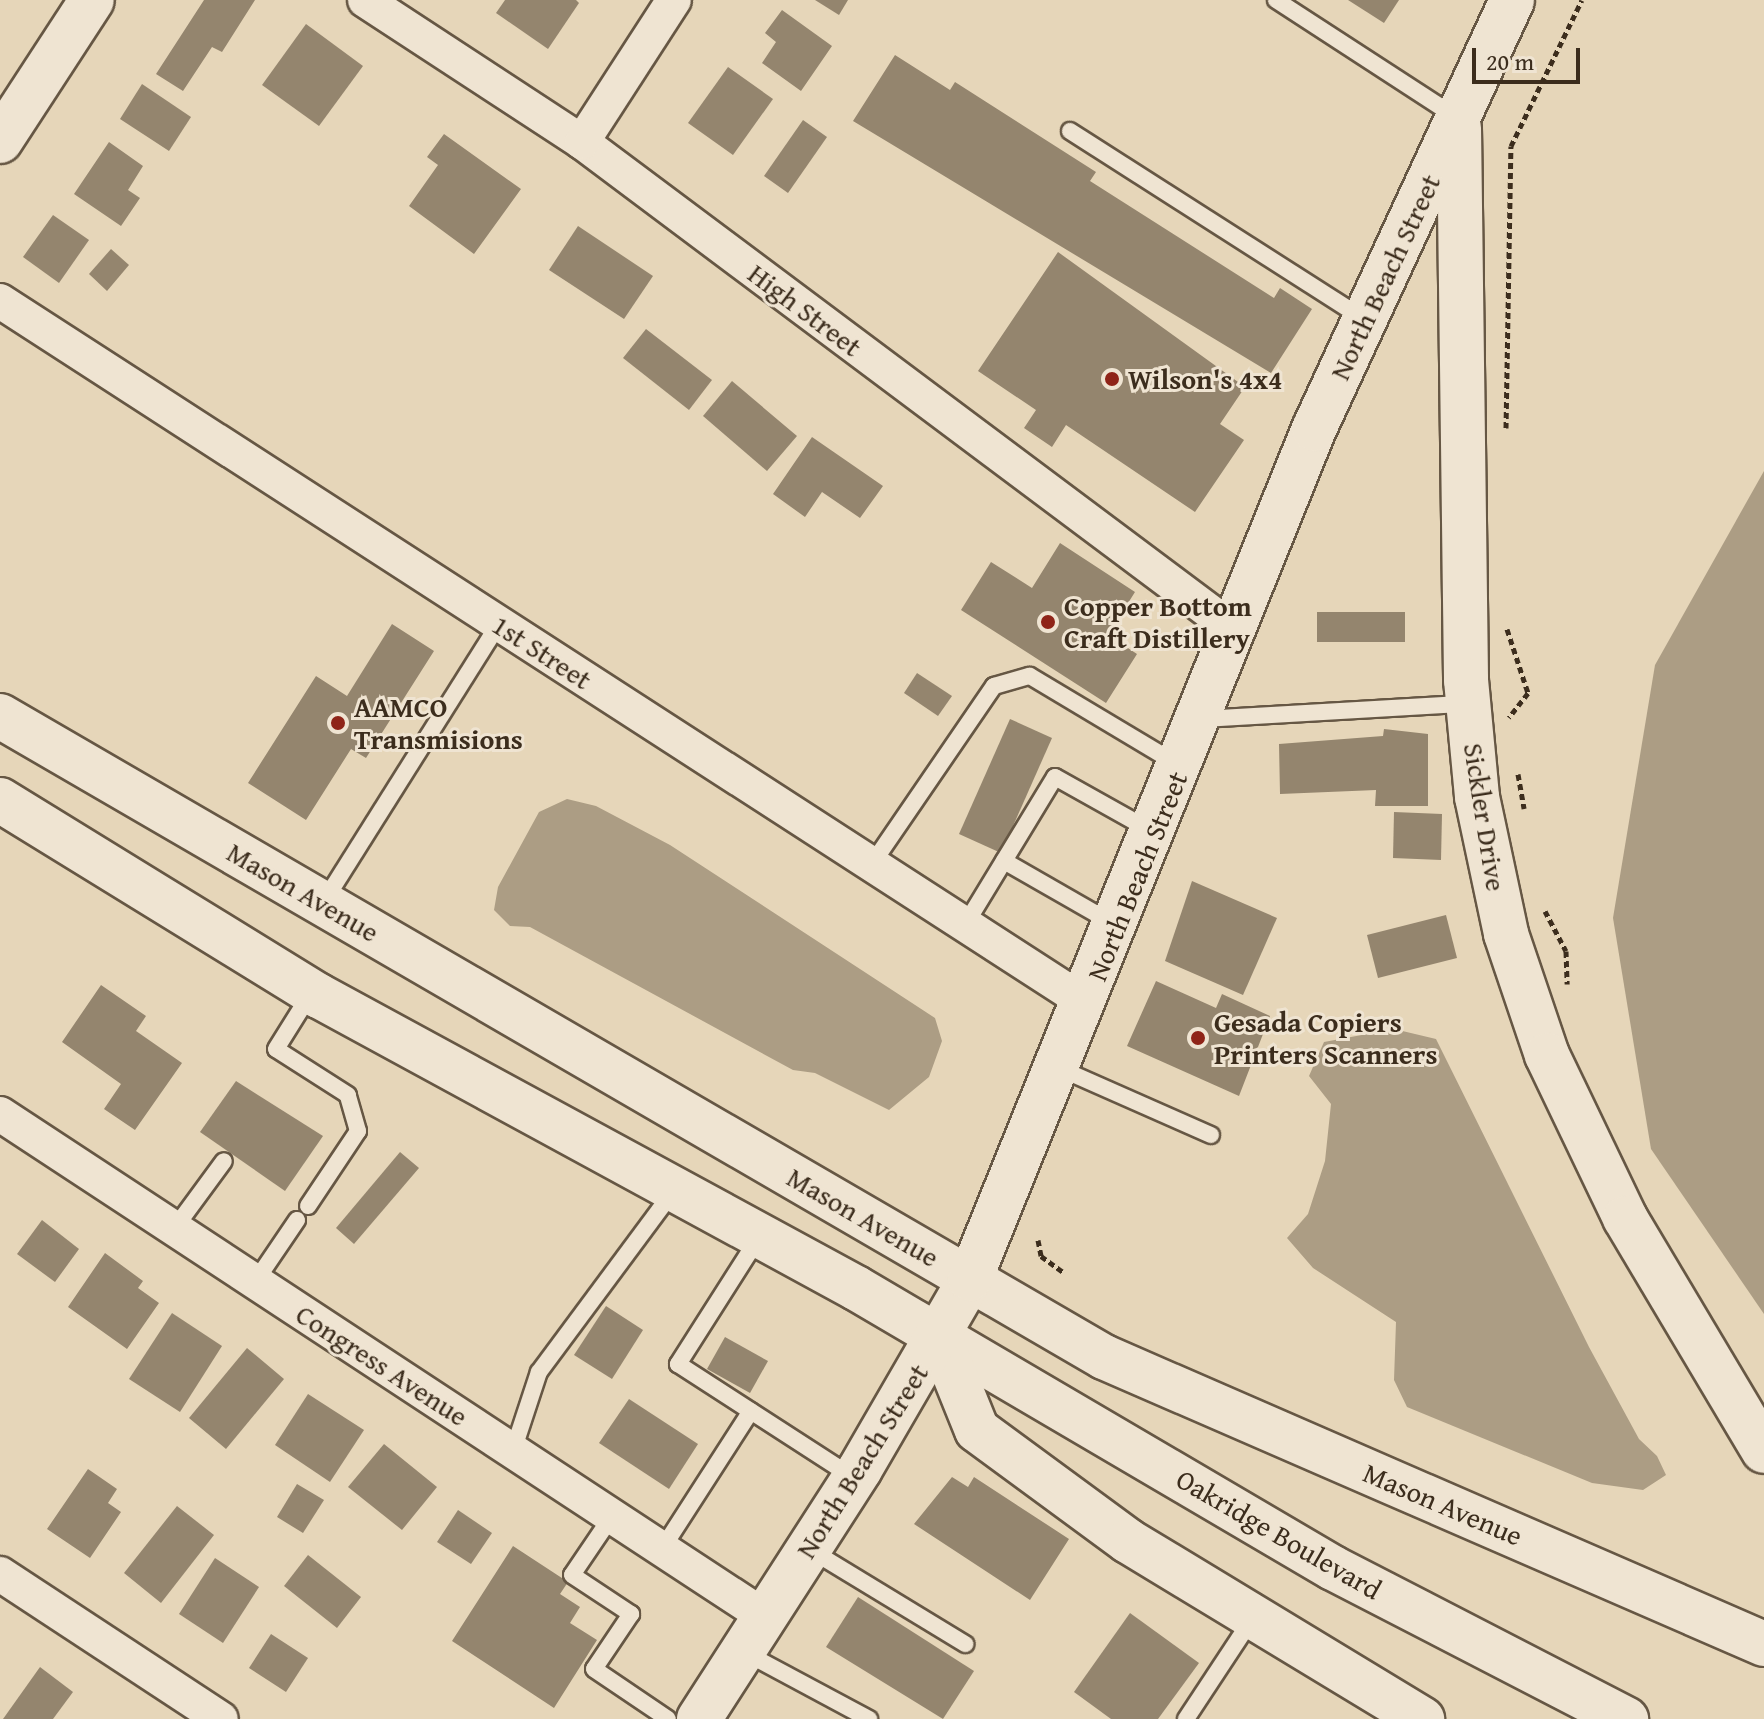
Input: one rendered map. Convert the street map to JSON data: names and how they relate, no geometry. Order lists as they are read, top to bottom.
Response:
{
  "streets": {
    "street": [
      "North Beach Street",
      "High Street",
      "1st Street",
      "Sickler Drive",
      "Mason Avenue",
      "Congress Avenue",
      "Oakridge Boulevard"
    ]
  },
  "crossings": [
    ["North Beach Street", "High Street"],
    ["North Beach Street", "1st Street"],
    ["North Beach Street", "Sickler Drive"],
    ["North Beach Street", "Mason Avenue"],
    ["North Beach Street", "Congress Avenue"],
    ["North Beach Street", "Oakridge Boulevard"]
  ],
  "places": [
    "Wilson's 4x4",
    "Copper Bottom Craft Distillery",
    "AAMCO Transmisions",
    "Gesada Copiers Printers Scanners"
  ],
  "scale_bar": "20 m"
}
